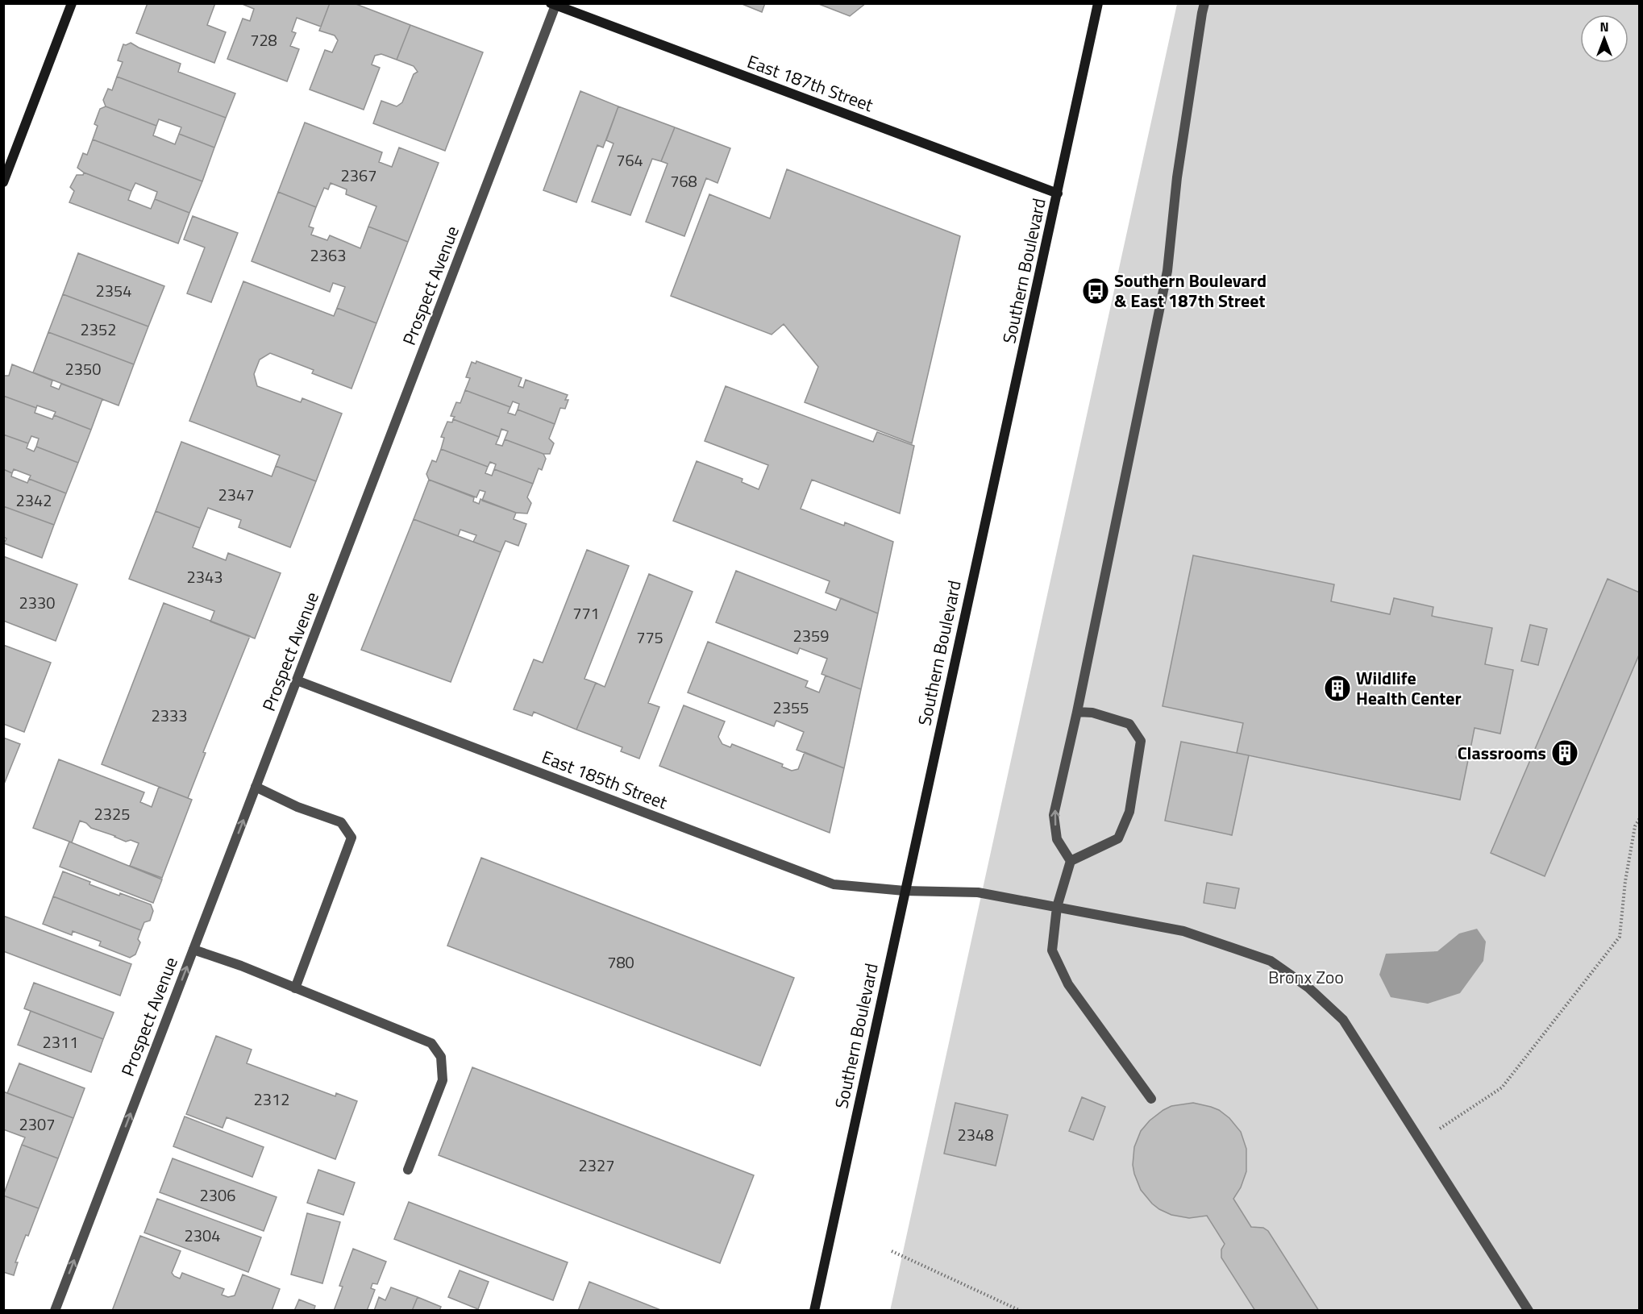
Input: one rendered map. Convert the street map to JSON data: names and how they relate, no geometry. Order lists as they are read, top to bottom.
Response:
{
  "streets": {
    "main road": ["East 187th Street", "Southern Boulevard"],
    "street": ["Prospect Avenue", "East 185th Street"]
  },
  "crossings": [
    ["East 187th Street", "Southern Boulevard"],
    ["East 187th Street", "Prospect Avenue"],
    ["Southern Boulevard", "East 185th Street"],
    ["Prospect Avenue", "East 185th Street"]
  ],
  "one_way": ["Prospect Avenue"],
  "parks": ["Bronx Zoo"],
  "places": {
    "bus stop": ["Southern Boulevard & East 187th Street"],
    "building": ["Wildlife Health Center", "Classrooms"]
  },
  "house_numbers": [
    "728",
    "764",
    "2367",
    "768",
    "2363",
    "2354",
    "2352",
    "2350",
    "2347",
    "2342",
    "2343",
    "2330",
    "771",
    "2359",
    "775",
    "2355",
    "2333",
    "2325",
    "780",
    "2311",
    "2312",
    "2307",
    "2348",
    "2327",
    "2306",
    "2304"
  ],
  "north": "top"
}
